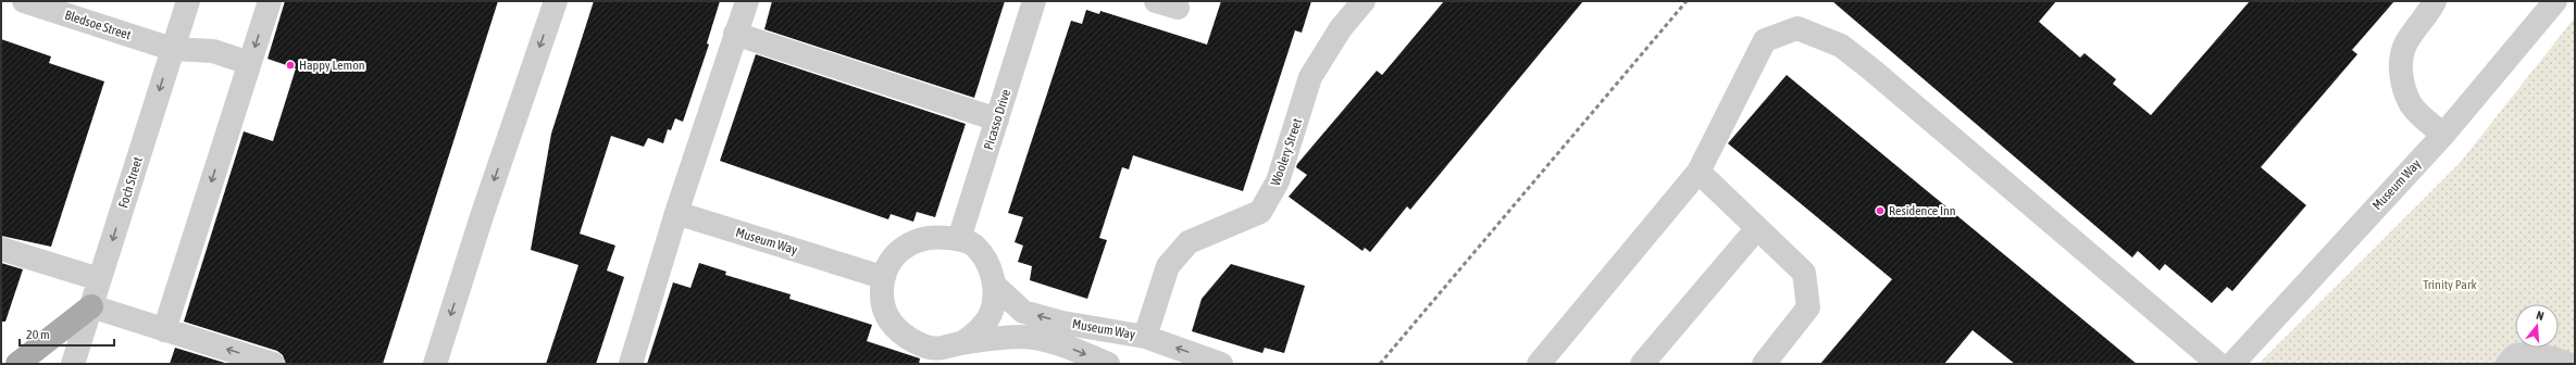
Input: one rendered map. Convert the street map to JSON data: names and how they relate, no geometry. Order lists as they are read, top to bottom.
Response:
{
  "streets": {
    "street": [
      "Bledsoe Street",
      "Picasso Drive",
      "Woolery Street",
      "Foch Street",
      "Museum Way"
    ]
  },
  "crossings": [
    ["Bledsoe Street", "Foch Street"],
    ["Picasso Drive", "Museum Way"],
    ["Woolery Street", "Museum Way"]
  ],
  "parks": ["Trinity Park"],
  "places": ["Happy Lemon", "Residence Inn"],
  "scale_bar": "20 m",
  "north": "top"
}
